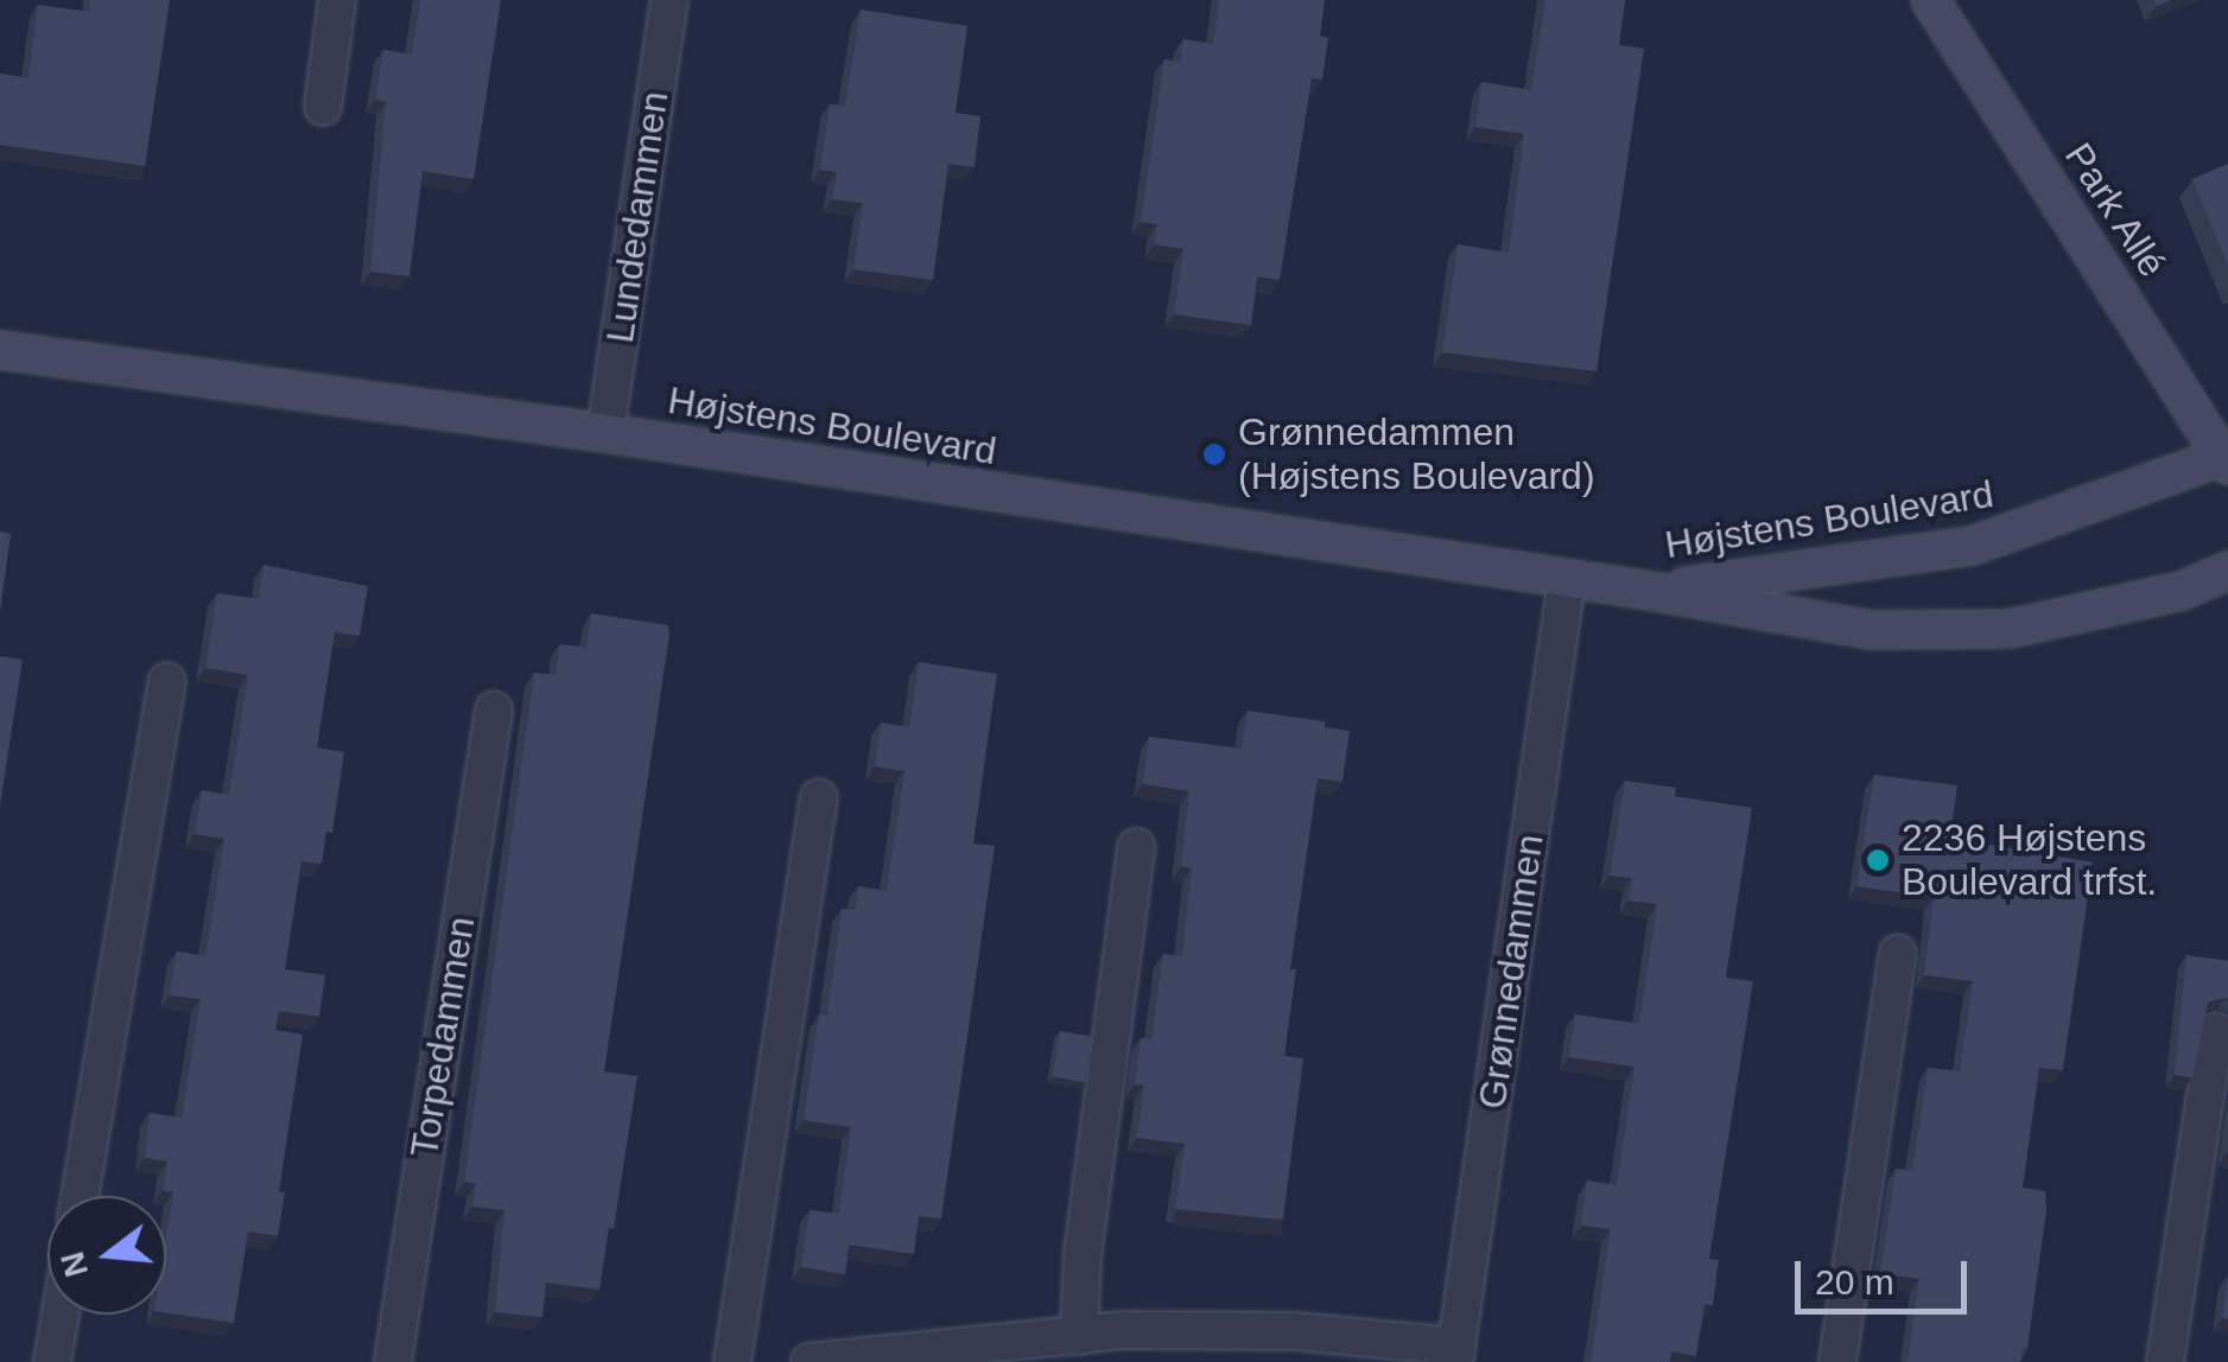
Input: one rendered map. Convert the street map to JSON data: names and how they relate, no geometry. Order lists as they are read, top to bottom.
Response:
{
  "streets": {
    "street": [
      "Park Allé",
      "Lundedammen",
      "Højstens Boulevard",
      "Grønnedammen",
      "Torpedammen"
    ]
  },
  "crossings": [
    ["Park Allé", "Højstens Boulevard"],
    ["Lundedammen", "Højstens Boulevard"],
    ["Højstens Boulevard", "Grønnedammen"]
  ],
  "places": ["Grønnedammen (Højstens Boulevard)", "2236 Højstens Boulevard trfst."],
  "scale_bar": "20 m",
  "north": "left"
}
